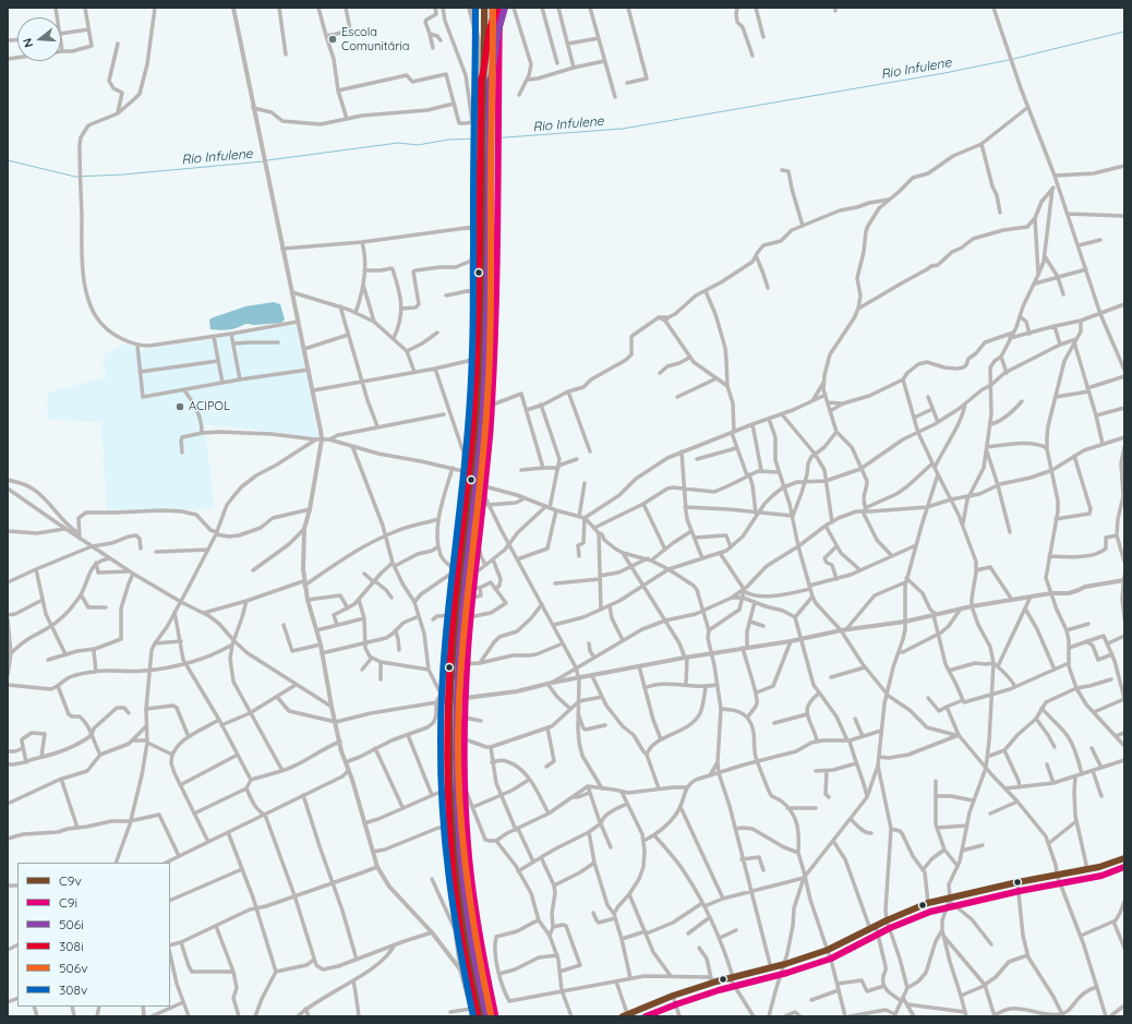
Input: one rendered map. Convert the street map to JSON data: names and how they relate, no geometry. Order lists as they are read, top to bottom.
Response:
{
  "water": ["Rio Infulene"],
  "places": ["Escola Comunitária", "ACIPOL"],
  "lines": [
    "transit line C9v",
    "transit line C9i",
    "transit line 506i",
    "transit line 308i",
    "transit line 506v",
    "transit line 308v"
  ],
  "legend": [
    "C9v",
    "C9i",
    "506i",
    "308i",
    "506v",
    "308v"
  ],
  "north": "left"
}
